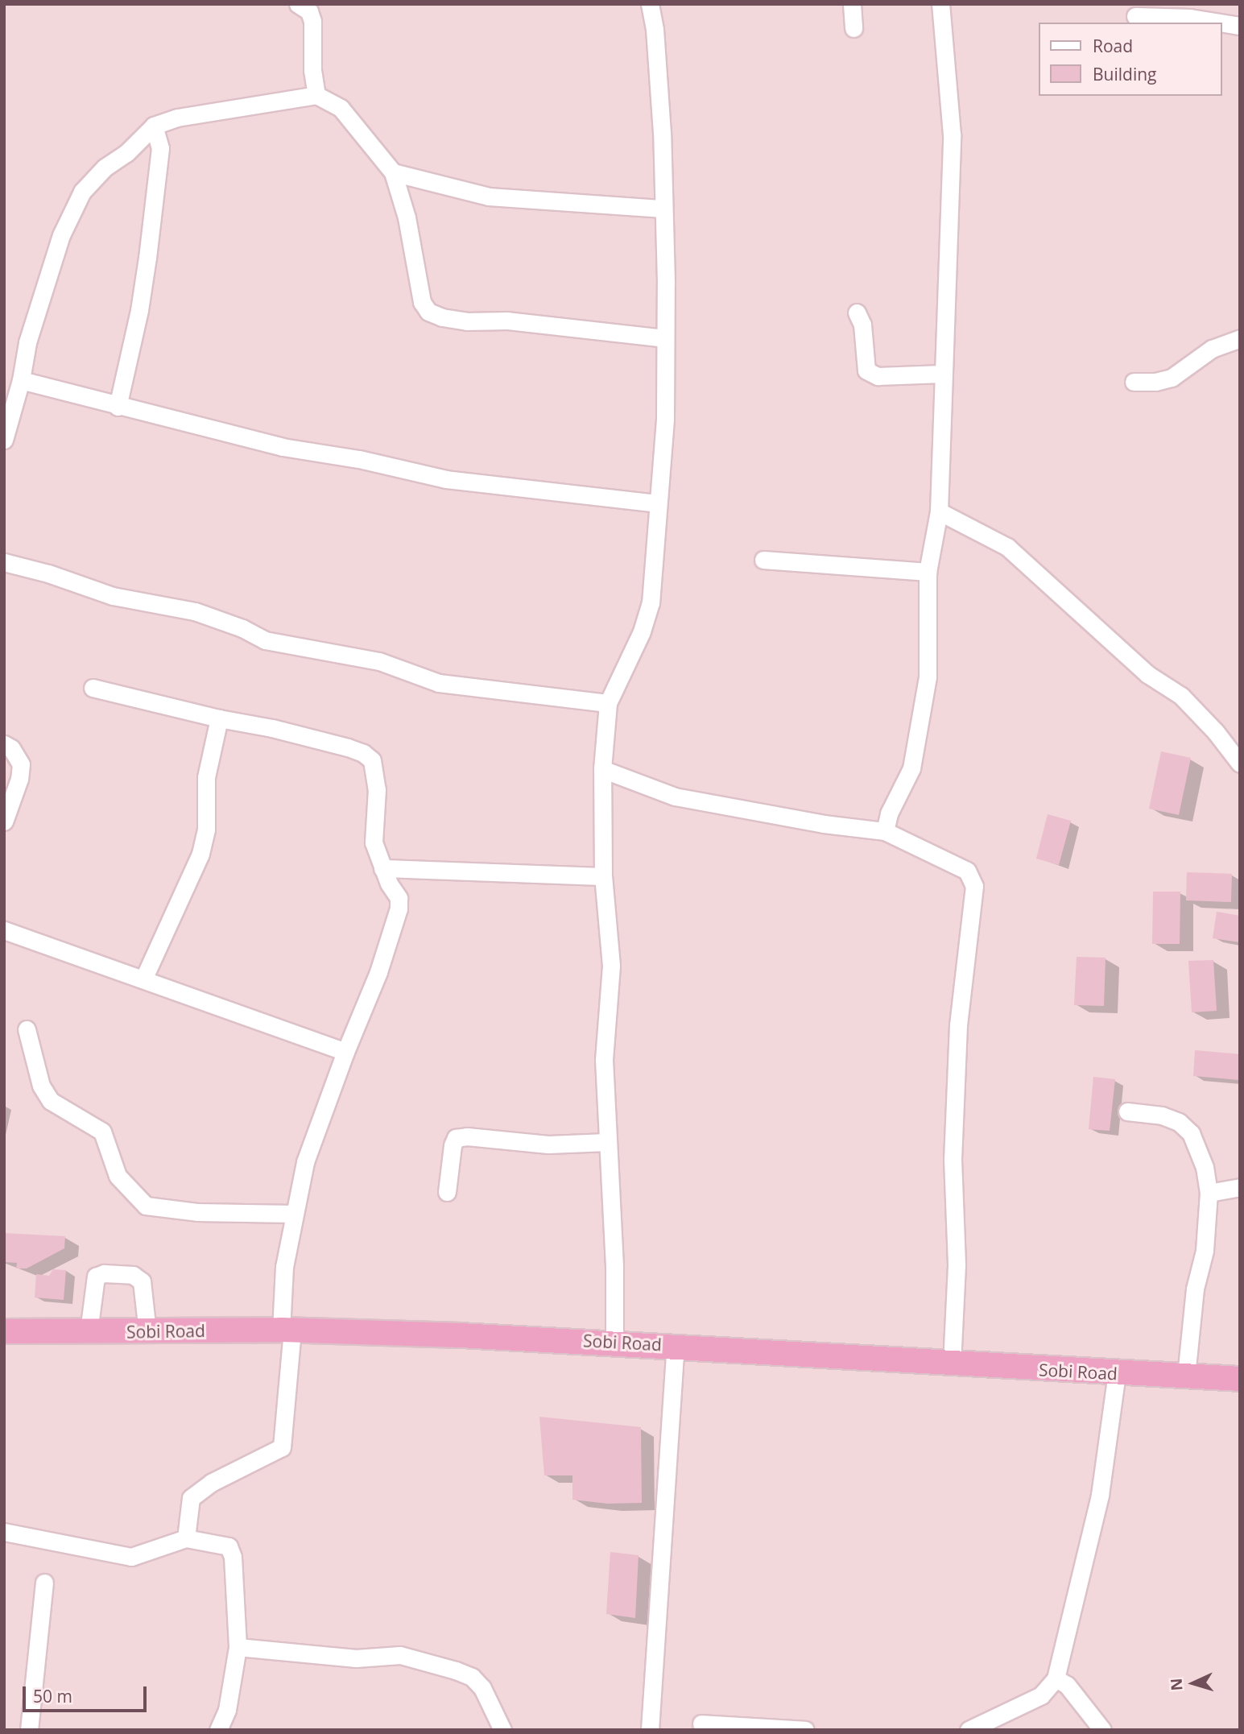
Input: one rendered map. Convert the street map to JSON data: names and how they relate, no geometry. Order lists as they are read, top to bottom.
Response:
{
  "streets": {
    "highway": ["Sobi Road"]
  },
  "legend": ["Road", "Building"],
  "scale_bar": "50 m",
  "north": "left"
}
